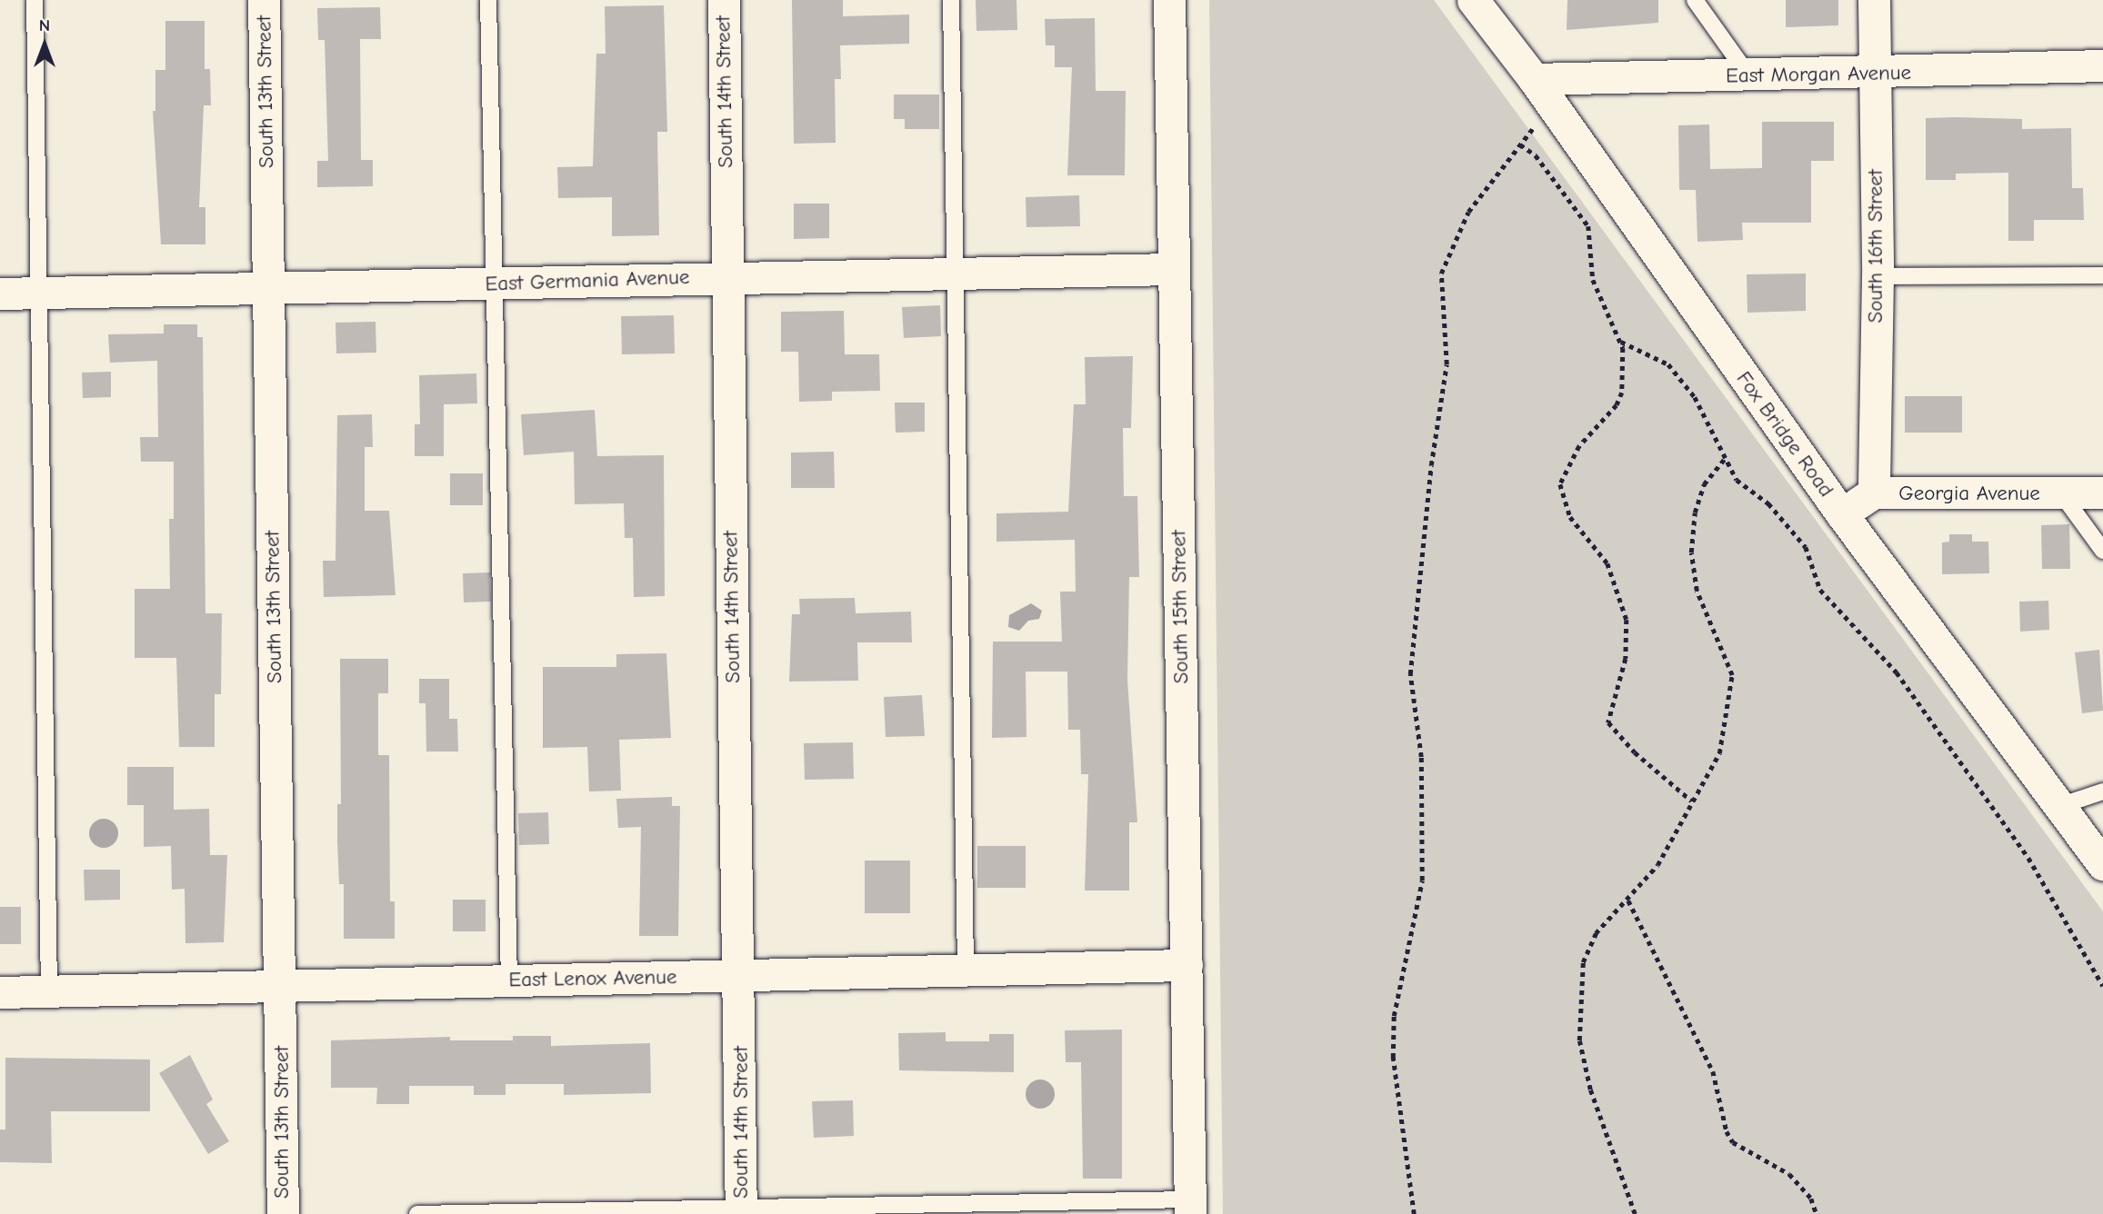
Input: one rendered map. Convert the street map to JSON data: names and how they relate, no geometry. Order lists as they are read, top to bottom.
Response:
{
  "streets": {
    "street": [
      "East Morgan Avenue",
      "South 13th Street",
      "South 14th Street",
      "South 16th Street",
      "East Germania Avenue",
      "Fox Bridge Road",
      "Georgia Avenue",
      "South 15th Street",
      "East Lenox Avenue"
    ]
  },
  "crossings": [
    ["East Morgan Avenue", "South 16th Street"],
    ["East Morgan Avenue", "Fox Bridge Road"],
    ["South 13th Street", "East Germania Avenue"],
    ["South 13th Street", "East Lenox Avenue"],
    ["South 14th Street", "East Germania Avenue"],
    ["South 14th Street", "East Lenox Avenue"],
    ["South 16th Street", "Georgia Avenue"],
    ["East Germania Avenue", "South 15th Street"],
    ["Fox Bridge Road", "Georgia Avenue"],
    ["South 15th Street", "East Lenox Avenue"]
  ],
  "north": "top"
}
